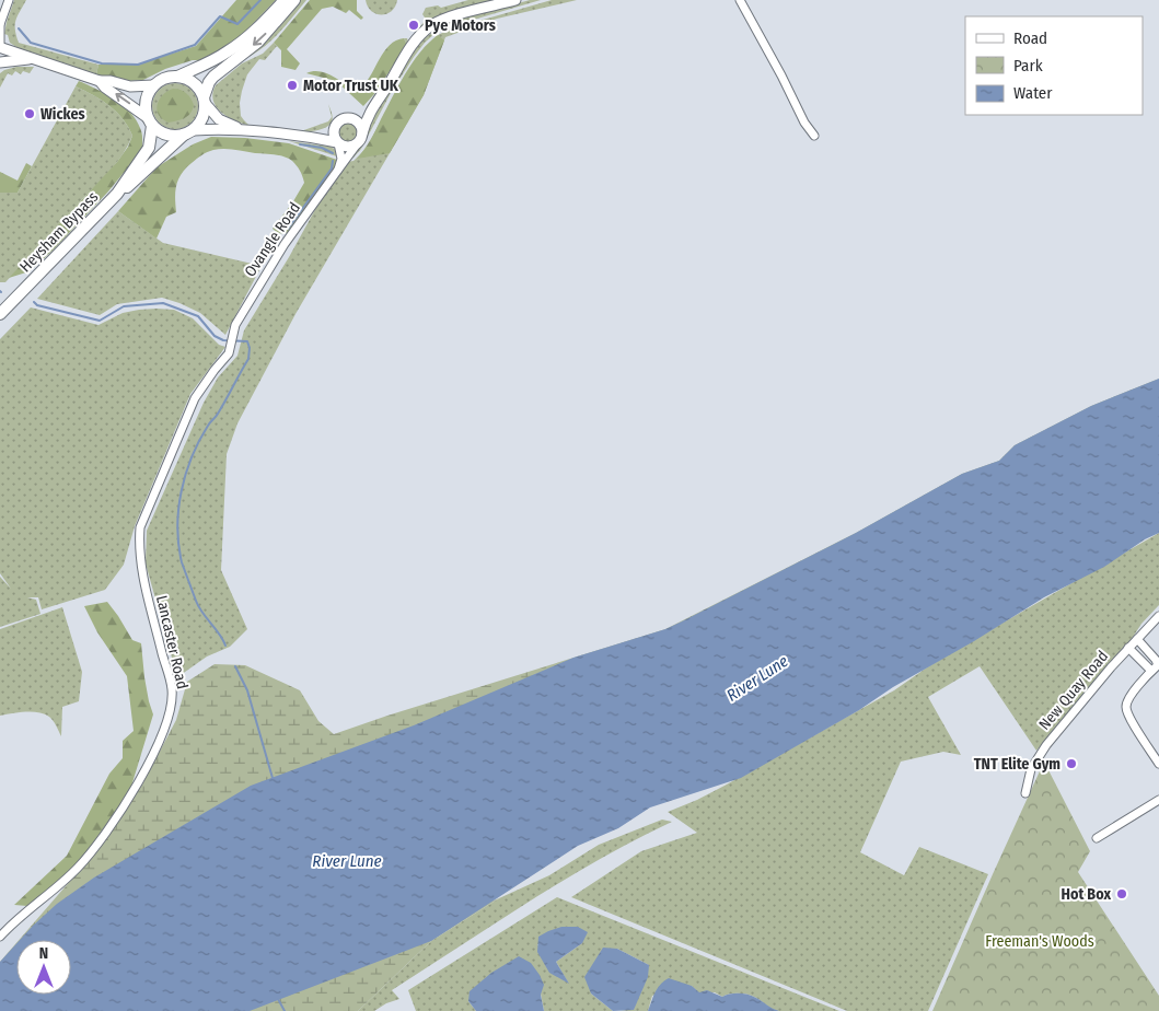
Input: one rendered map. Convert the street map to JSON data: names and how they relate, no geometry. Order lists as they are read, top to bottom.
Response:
{
  "streets": {
    "highway": ["Heysham Bypass"],
    "street": ["Ovangle Road", "Lancaster Road", "New Quay Road"]
  },
  "crossings": [
    ["Ovangle Road", "Lancaster Road"]
  ],
  "water": ["River Lune"],
  "parks": ["Freeman's Woods"],
  "places": [
    "Pye Motors",
    "Motor Trust UK",
    "Wickes",
    "TNT Elite Gym",
    "Hot Box"
  ],
  "legend": ["Road", "Park", "Water"],
  "north": "top"
}
